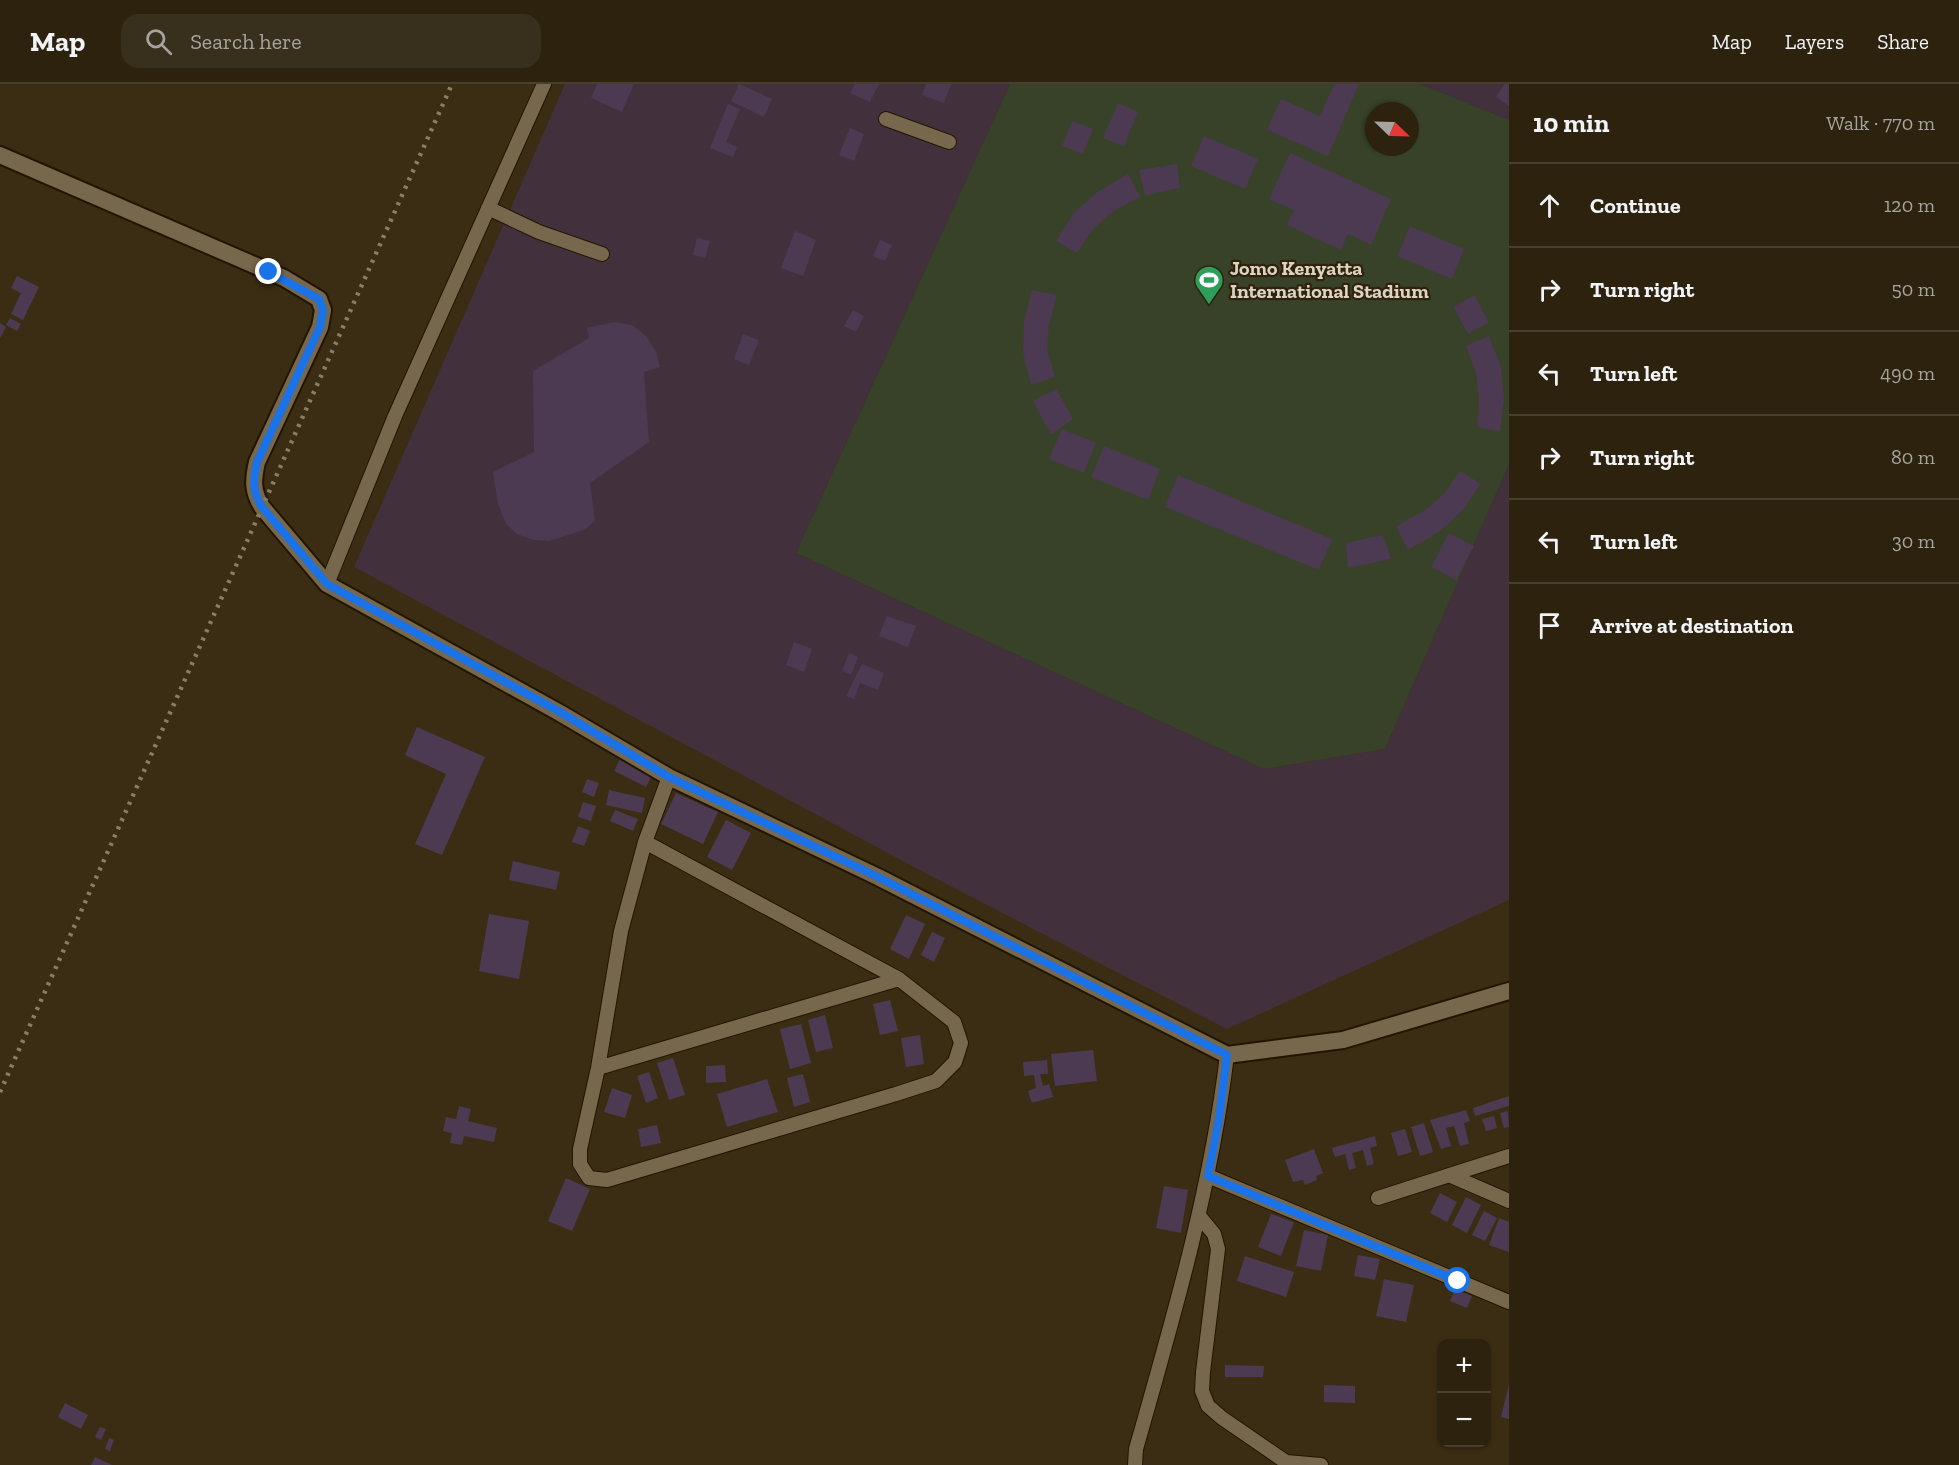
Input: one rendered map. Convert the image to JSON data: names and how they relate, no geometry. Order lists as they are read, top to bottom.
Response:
{
  "places": {
    "sports": ["Jomo Kenyatta International Stadium"]
  },
  "north": "bottom right",
  "page": {
    "header": "Map",
    "search": "Search here",
    "nav": ["Map", "Layers", "Share"],
    "heading": ["10 min", "Walk · 770 m"],
    "list": [
      ["Continue", "120 m"],
      ["Turn right", "50 m"],
      ["Turn left", "490 m"],
      ["Turn right", "80 m"],
      ["Turn left", "30 m"],
      "Arrive at destination"
    ],
    "map_buttons": ["+", "−"]
  }
}
